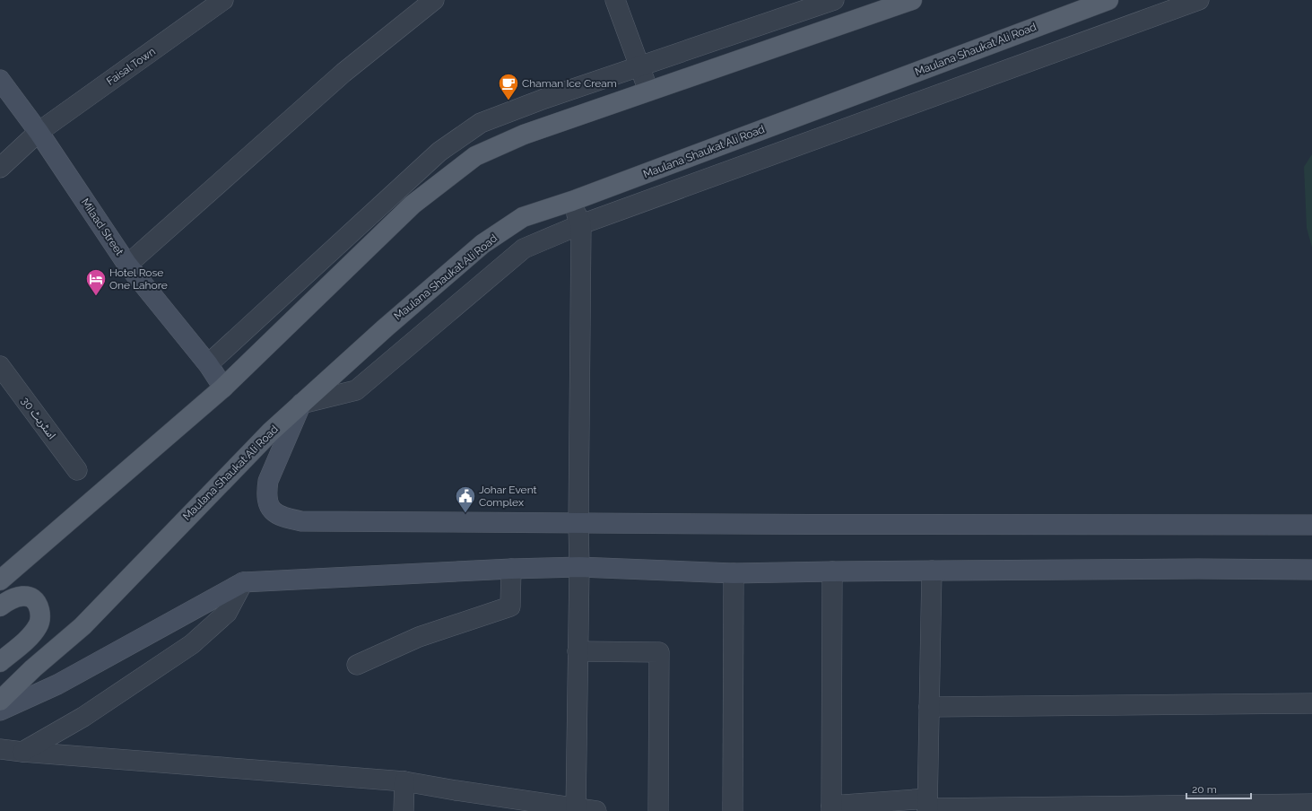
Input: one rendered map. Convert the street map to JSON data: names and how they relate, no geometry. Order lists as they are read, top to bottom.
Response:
{
  "streets": {
    "main road": ["Maulana Shaukat Ali Road"],
    "street": ["Faisal Town", "Milaad Street", "اسٹریٹ 30"]
  },
  "crossings": [
    ["Faisal Town", "Milaad Street"]
  ],
  "places": {
    "cafe": ["Chaman Ice Cream"],
    "hotel": ["Hotel Rose One Lahore"],
    "public building": ["Johar Event Complex"]
  },
  "scale_bar": "20 m"
}
